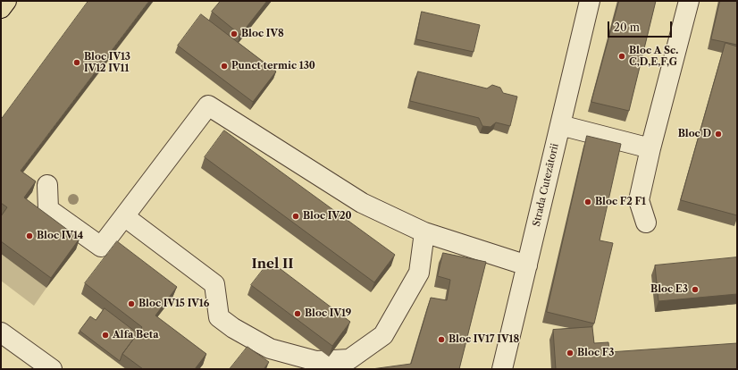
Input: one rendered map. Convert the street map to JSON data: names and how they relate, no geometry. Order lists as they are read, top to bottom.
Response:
{
  "streets": {
    "street": ["Strada Cutezătorii"]
  },
  "districts": ["Inel II"],
  "places": [
    "Bloc IV8",
    "Bloc A Sc. C,D,E,F,G",
    "Bloc IV13 IV12 IV11",
    "Punct termic 130",
    "Bloc D",
    "Bloc F2 F1",
    "Bloc IV20",
    "Bloc IV14",
    "Bloc E3",
    "Bloc IV15 IV16",
    "Bloc IV19",
    "Alfa Beta",
    "Bloc IV17 IV18",
    "Bloc F3"
  ],
  "scale_bar": "20 m"
}
